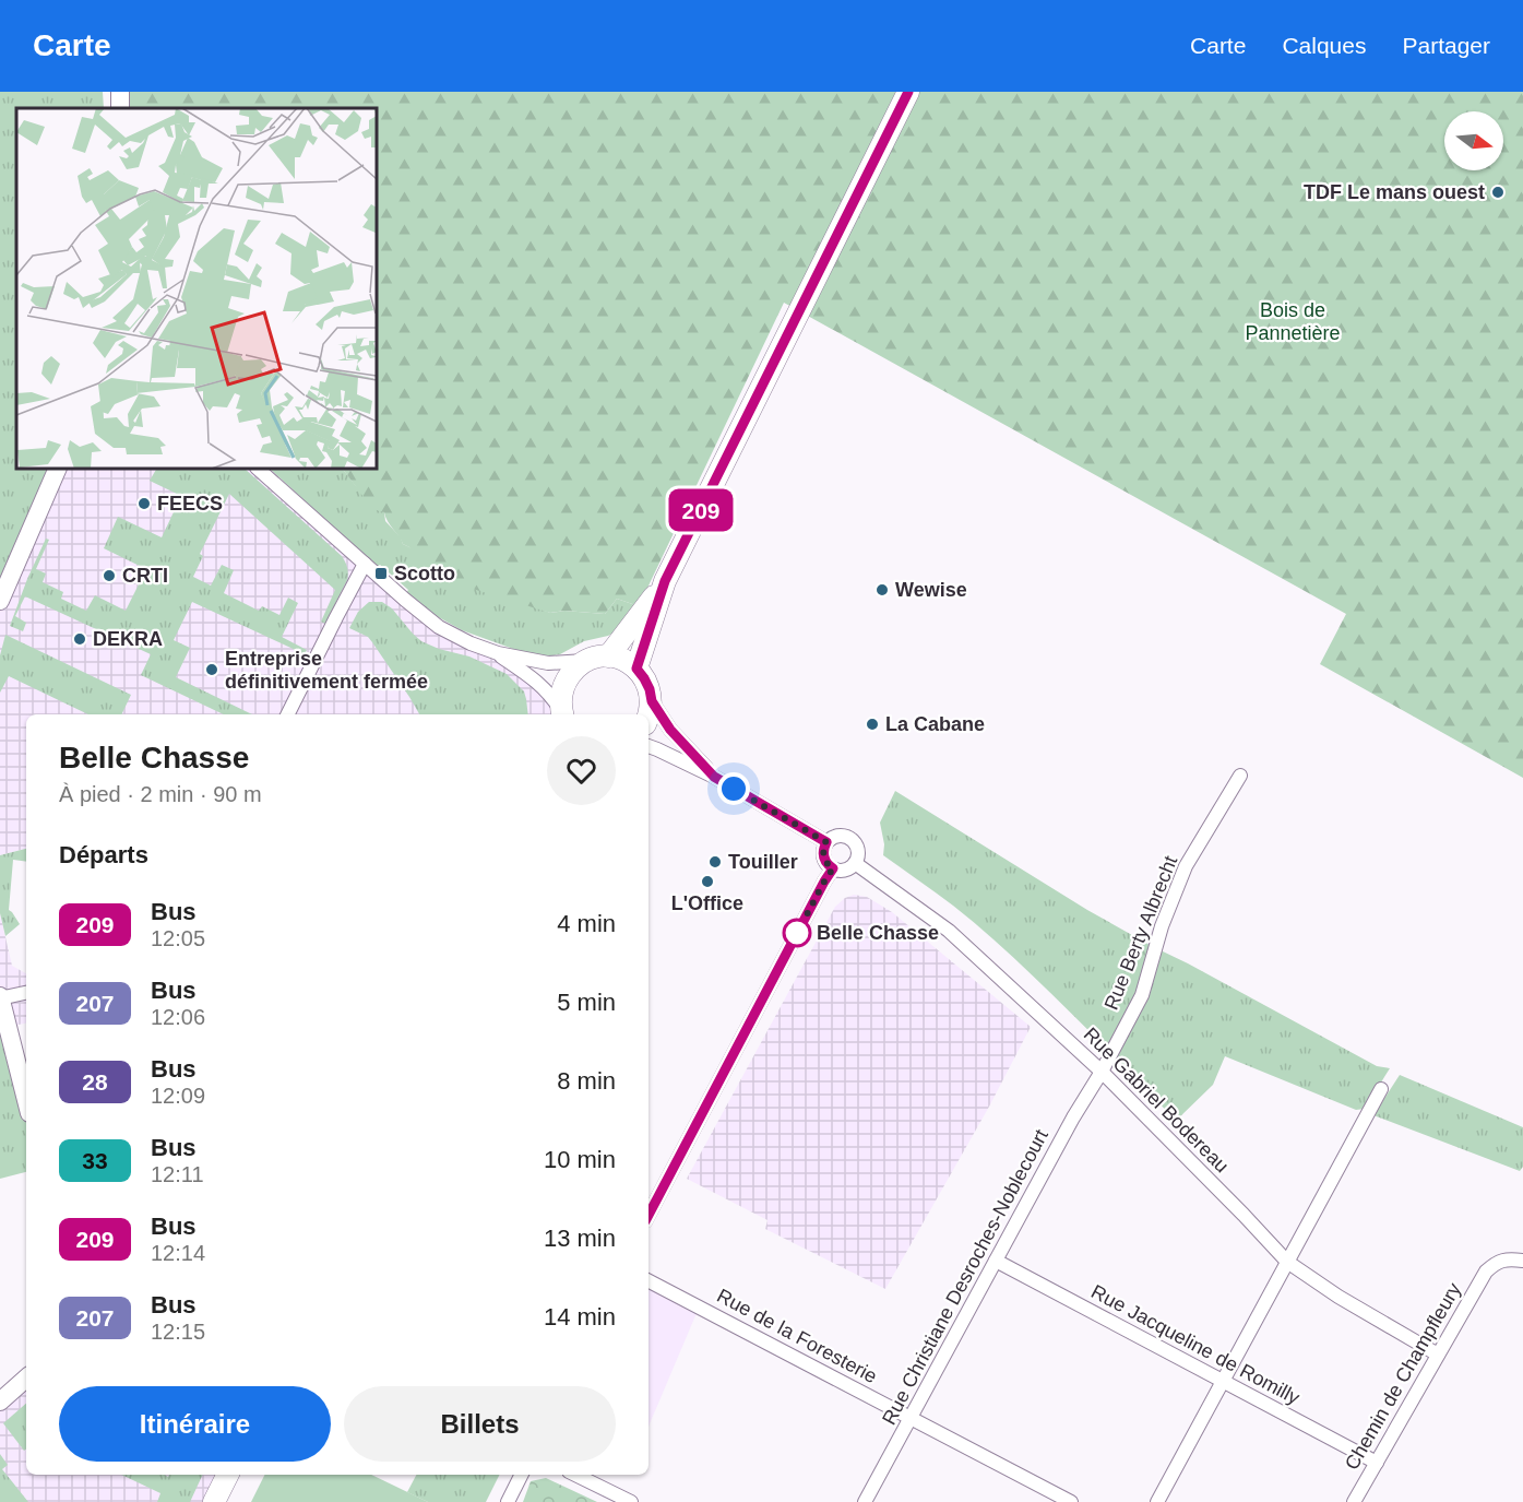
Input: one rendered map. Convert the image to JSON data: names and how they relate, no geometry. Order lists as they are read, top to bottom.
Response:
{
  "streets": {
    "street": [
      "Rue Berty Albrecht",
      "Rue Gabriel Bodereau",
      "Rue Christiane Desroches-Noblecourt",
      "Rue de la Foresterie",
      "Rue Jacqueline de Romilly",
      "Chemin de Champfleury"
    ]
  },
  "crossings": [
    ["Rue Berty Albrecht", "Rue Gabriel Bodereau"],
    ["Rue Berty Albrecht", "Rue Christiane Desroches-Noblecourt"],
    ["Rue Gabriel Bodereau", "Rue Christiane Desroches-Noblecourt"],
    ["Rue Gabriel Bodereau", "Chemin de Champfleury"],
    ["Rue Christiane Desroches-Noblecourt", "Rue de la Foresterie"],
    ["Rue Christiane Desroches-Noblecourt", "Rue Jacqueline de Romilly"],
    ["Rue Jacqueline de Romilly", "Chemin de Champfleury"]
  ],
  "parks": ["Bois de Pannetière"],
  "places": {
    "other": [
      "TDF Le mans ouest",
      "FEECS",
      "CRTI",
      "Wewise",
      "DEKRA",
      "Entreprise définitivement fermée",
      "La Cabane",
      "Touiller",
      "L'Office",
      "Belle Chasse"
    ],
    "transit": ["Scotto"]
  },
  "lines": ["bus line 209"],
  "north": "right",
  "page": {
    "header": "Carte",
    "nav": ["Carte", "Calques", "Partager"],
    "on_map": "209",
    "heading": [
      ["Belle Chasse", "À pied · 2 min · 90 m"],
      "Départs"
    ],
    "list": [
      {
        "mark": "209",
        "name": "Bus",
        "note": "12:05",
        "value": "4 min"
      },
      {
        "mark": "207",
        "name": "Bus",
        "note": "12:06",
        "value": "5 min"
      },
      {
        "mark": "28",
        "name": "Bus",
        "note": "12:09",
        "value": "8 min"
      },
      {
        "mark": "33",
        "name": "Bus",
        "note": "12:11",
        "value": "10 min"
      },
      {
        "mark": "209",
        "name": "Bus",
        "note": "12:14",
        "value": "13 min"
      },
      {
        "mark": "207",
        "name": "Bus",
        "note": "12:15",
        "value": "14 min"
      }
    ],
    "buttons": ["Itinéraire", "Billets"]
  }
}
